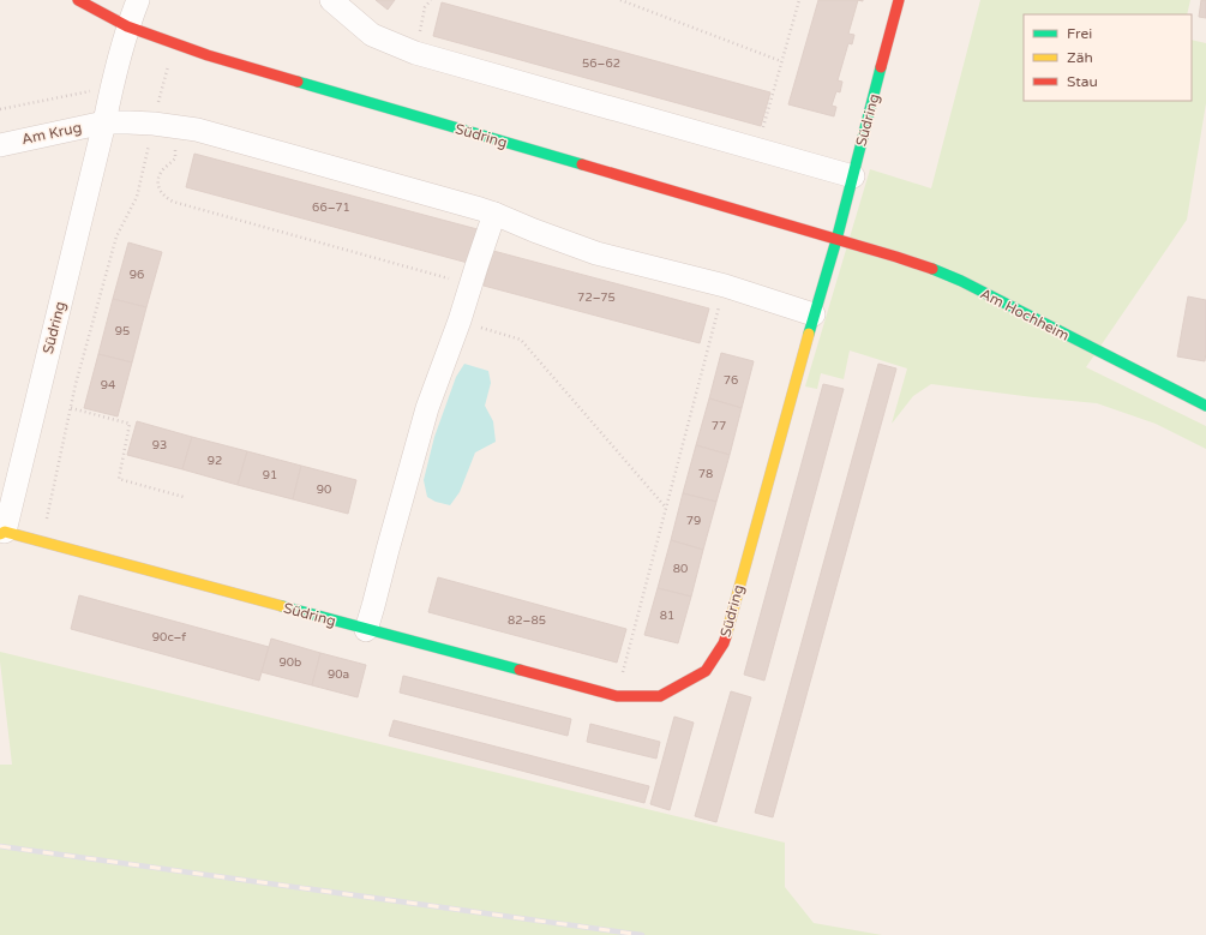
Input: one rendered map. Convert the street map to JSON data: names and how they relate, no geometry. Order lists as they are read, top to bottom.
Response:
{
  "streets": {
    "street": ["Südring", "Am Krug", "Am Hochheim"]
  },
  "crossings": [
    ["Südring", "Am Krug"],
    ["Südring", "Am Hochheim"]
  ],
  "house_numbers": [
    "56–62",
    "66–71",
    "96",
    "72–75",
    "95",
    "76",
    "94",
    "77",
    "93",
    "92",
    "78",
    "91",
    "90",
    "79",
    "80",
    "81",
    "82–85",
    "90c–f",
    "90b",
    "90a"
  ],
  "legend": ["Frei", "Zäh", "Stau"]
}
